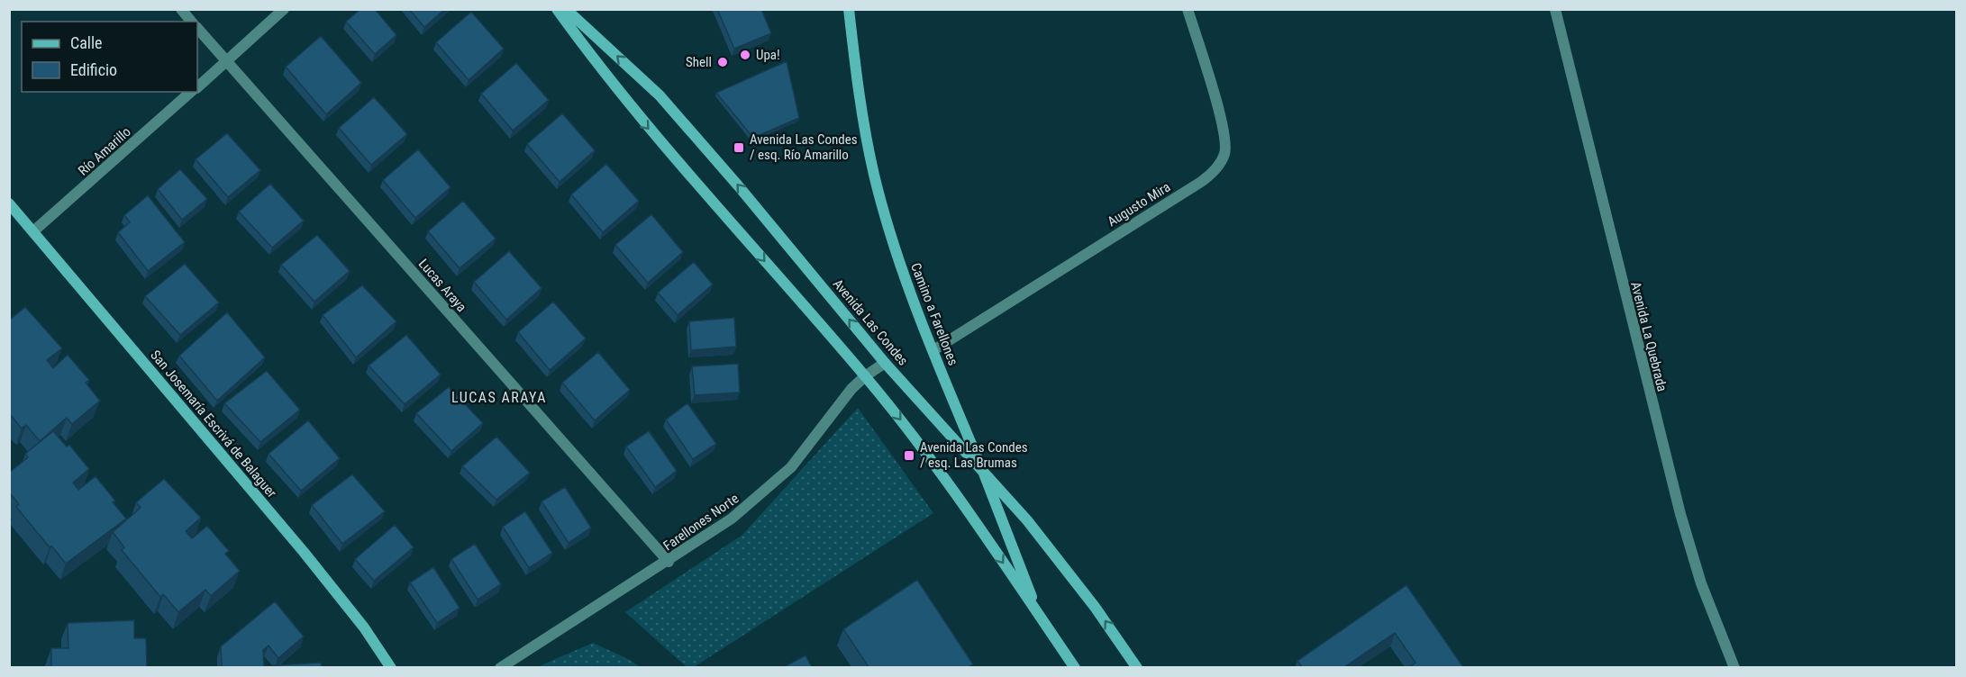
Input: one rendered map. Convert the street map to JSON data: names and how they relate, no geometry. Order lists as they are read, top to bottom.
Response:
{
  "streets": {
    "street": [
      "Río Amarillo",
      "Augusto Mira",
      "Lucas Araya",
      "Camino a Farellones",
      "Avenida Las Condes",
      "Avenida La Quebrada",
      "San Josemaría Escrivá de Balaguer",
      "Farellones Norte"
    ]
  },
  "crossings": [
    ["Río Amarillo", "Lucas Araya"],
    ["Río Amarillo", "San Josemaría Escrivá de Balaguer"],
    ["Augusto Mira", "Camino a Farellones"],
    ["Lucas Araya", "Farellones Norte"],
    ["Camino a Farellones", "Avenida Las Condes"],
    ["Avenida Las Condes", "Farellones Norte"]
  ],
  "districts": ["LUCAS ARAYA"],
  "places": {
    "other": ["Upa!", "Shell"],
    "transit": ["Avenida Las Condes / esq. Río Amarillo", "Avenida Las Condes / esq. Las Brumas"]
  },
  "legend": ["Calle", "Edificio"]
}
